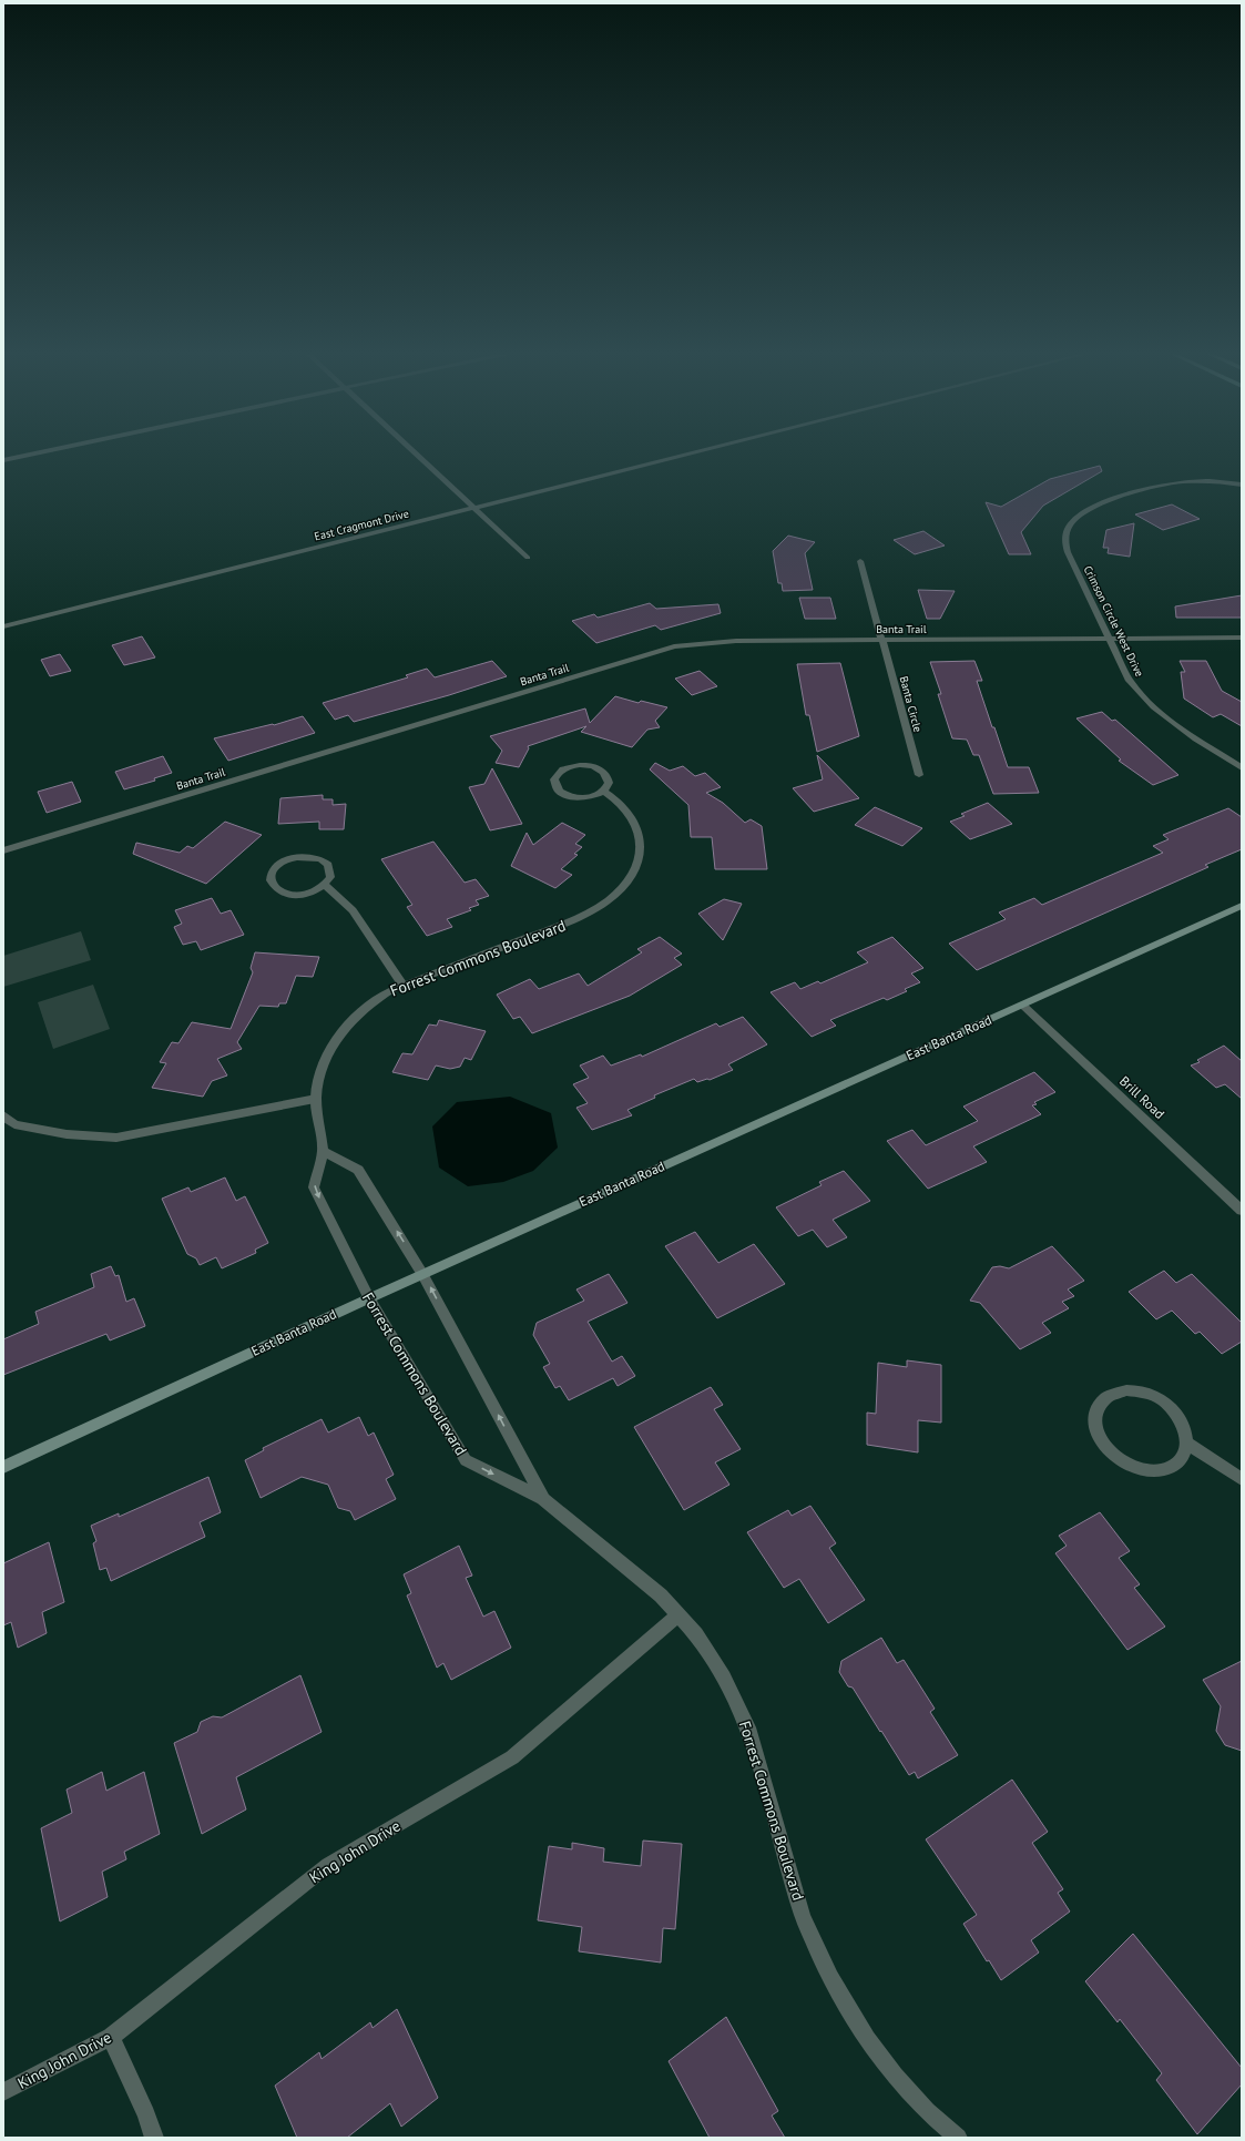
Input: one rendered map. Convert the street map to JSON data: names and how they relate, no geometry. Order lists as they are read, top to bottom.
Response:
{
  "streets": {
    "street": [
      "East Cragmont Drive",
      "Crimson Circle West Drive",
      "Banta Trail",
      "Banta Circle",
      "Forrest Commons Boulevard",
      "East Banta Road",
      "Brill Road",
      "King John Drive"
    ]
  },
  "crossings": [
    ["Crimson Circle West Drive", "Banta Trail"],
    ["Banta Trail", "Banta Circle"],
    ["Forrest Commons Boulevard", "East Banta Road"],
    ["Forrest Commons Boulevard", "King John Drive"],
    ["East Banta Road", "Brill Road"]
  ]
}
